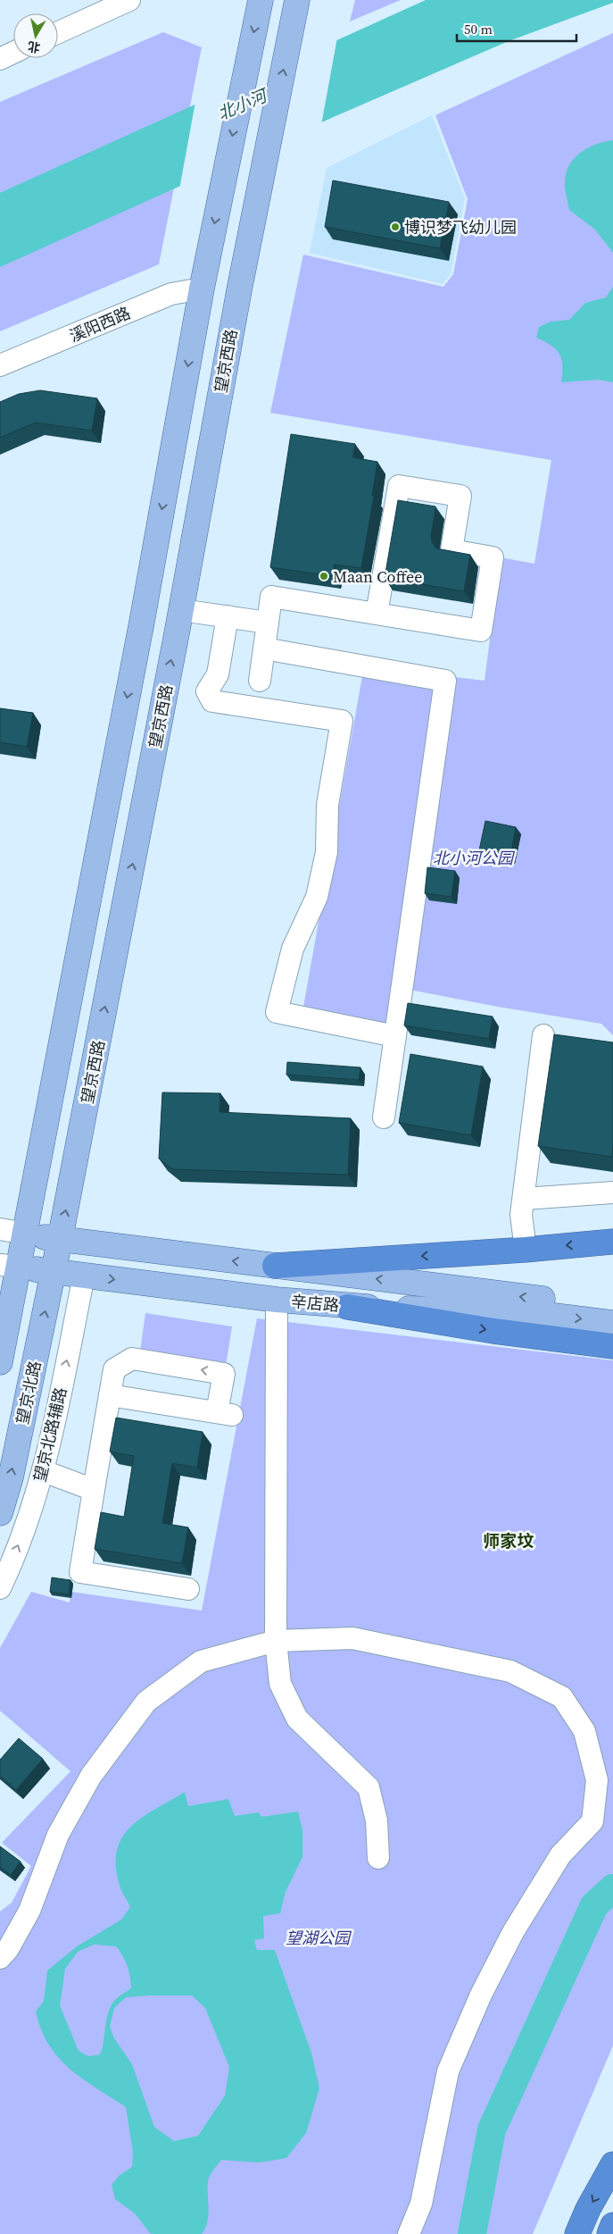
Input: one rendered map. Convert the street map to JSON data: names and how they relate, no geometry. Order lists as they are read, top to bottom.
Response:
{
  "streets": {
    "main road": ["望京西路", "辛店路", "望京北路"],
    "street": ["溪阳西路", "望京北路辅路"]
  },
  "crossings": [
    ["望京西路", "辛店路"],
    ["望京西路", "望京北路"],
    ["辛店路", "望京北路"],
    ["辛店路", "望京北路辅路"]
  ],
  "one_way": ["望京北路辅路"],
  "districts": ["师家坟"],
  "water": ["北小河"],
  "parks": ["北小河公园", "望湖公园"],
  "places": ["博识梦飞幼儿园", "Maan Coffee"],
  "scale_bar": "50 m",
  "north": "bottom"
}
